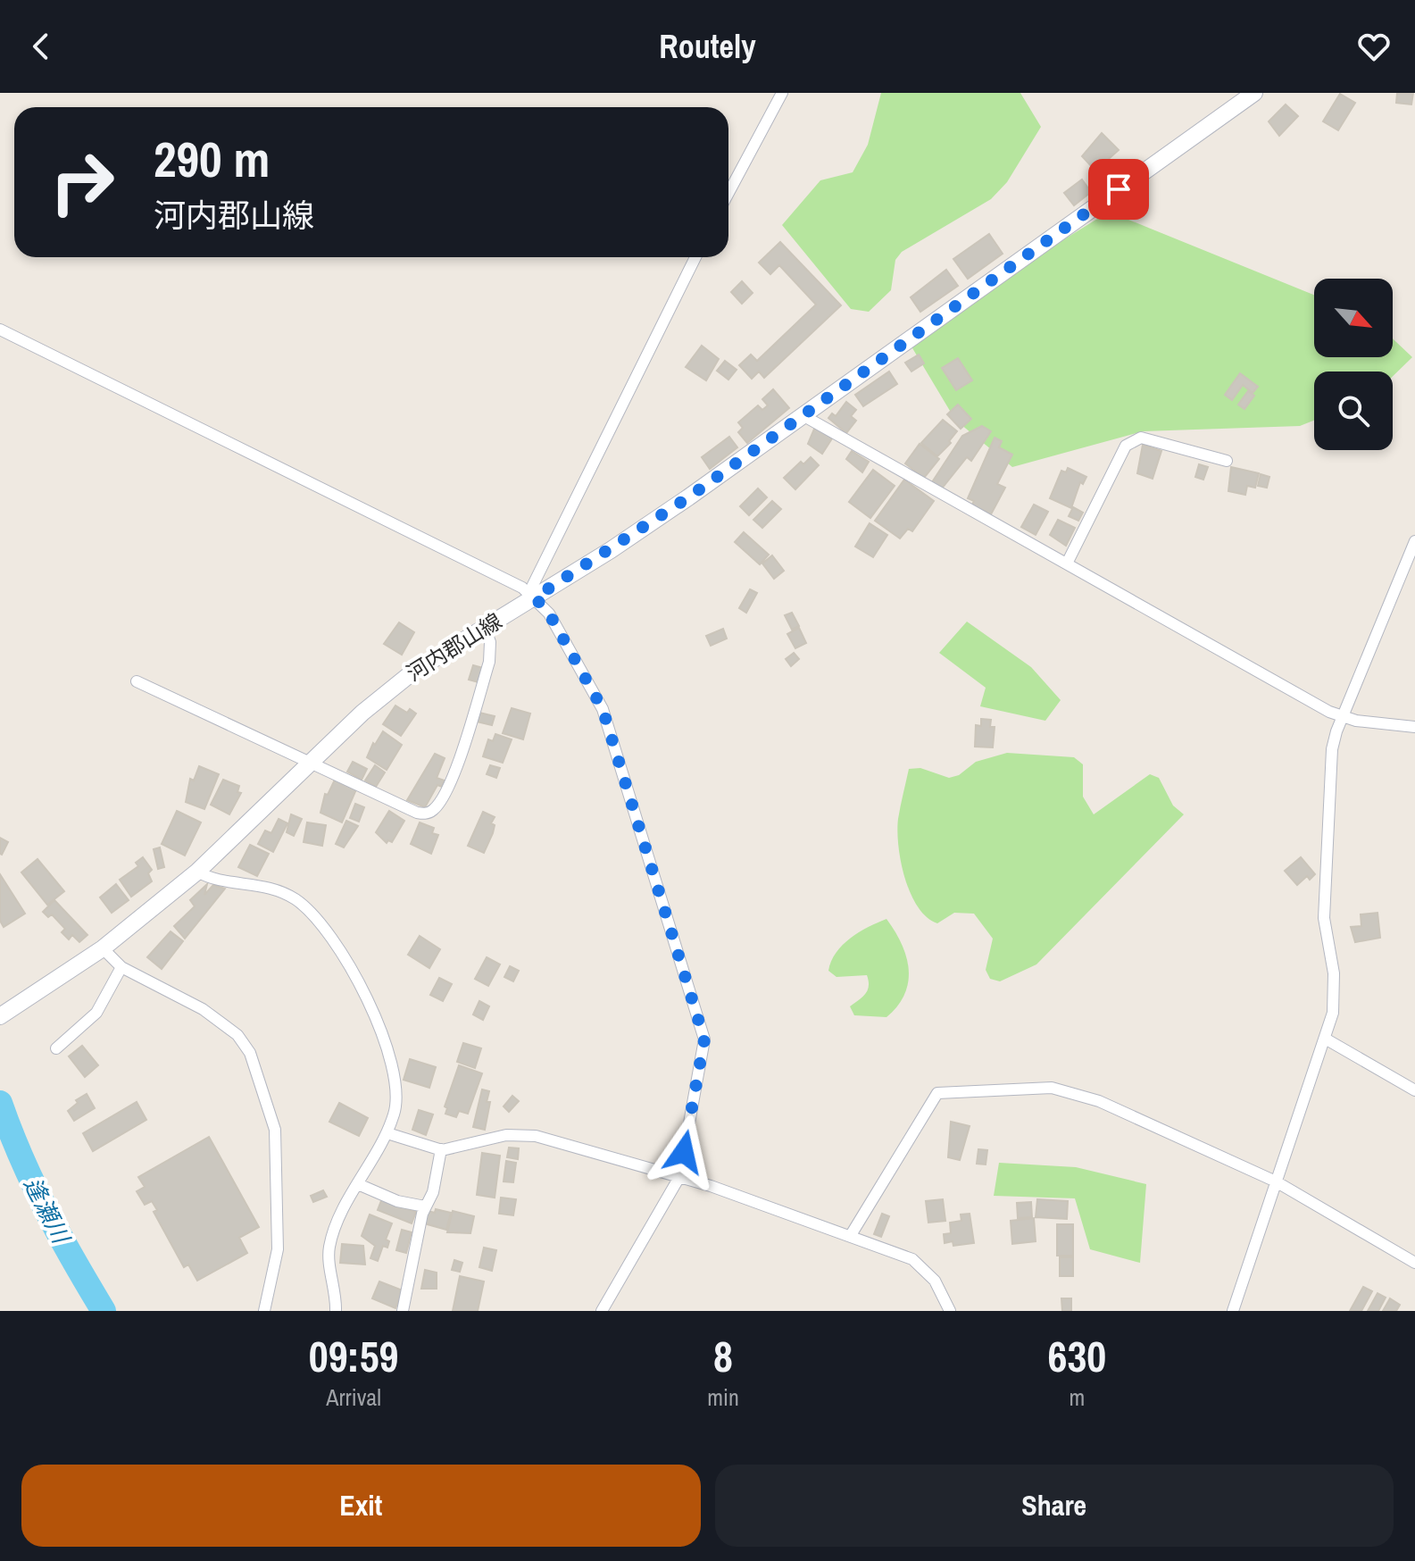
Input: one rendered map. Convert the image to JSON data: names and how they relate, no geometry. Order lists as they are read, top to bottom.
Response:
{
  "streets": {
    "main road": ["河内郡山線"]
  },
  "water": ["逢瀬川"],
  "north": "bottom right",
  "page": {
    "header": "Routely",
    "turn": ["290 m", "河内郡山線"],
    "eta": [
      "09:59",
      "Arrival",
      "8",
      "min",
      "630",
      "m"
    ],
    "buttons": ["Exit", "Share"]
  }
}
